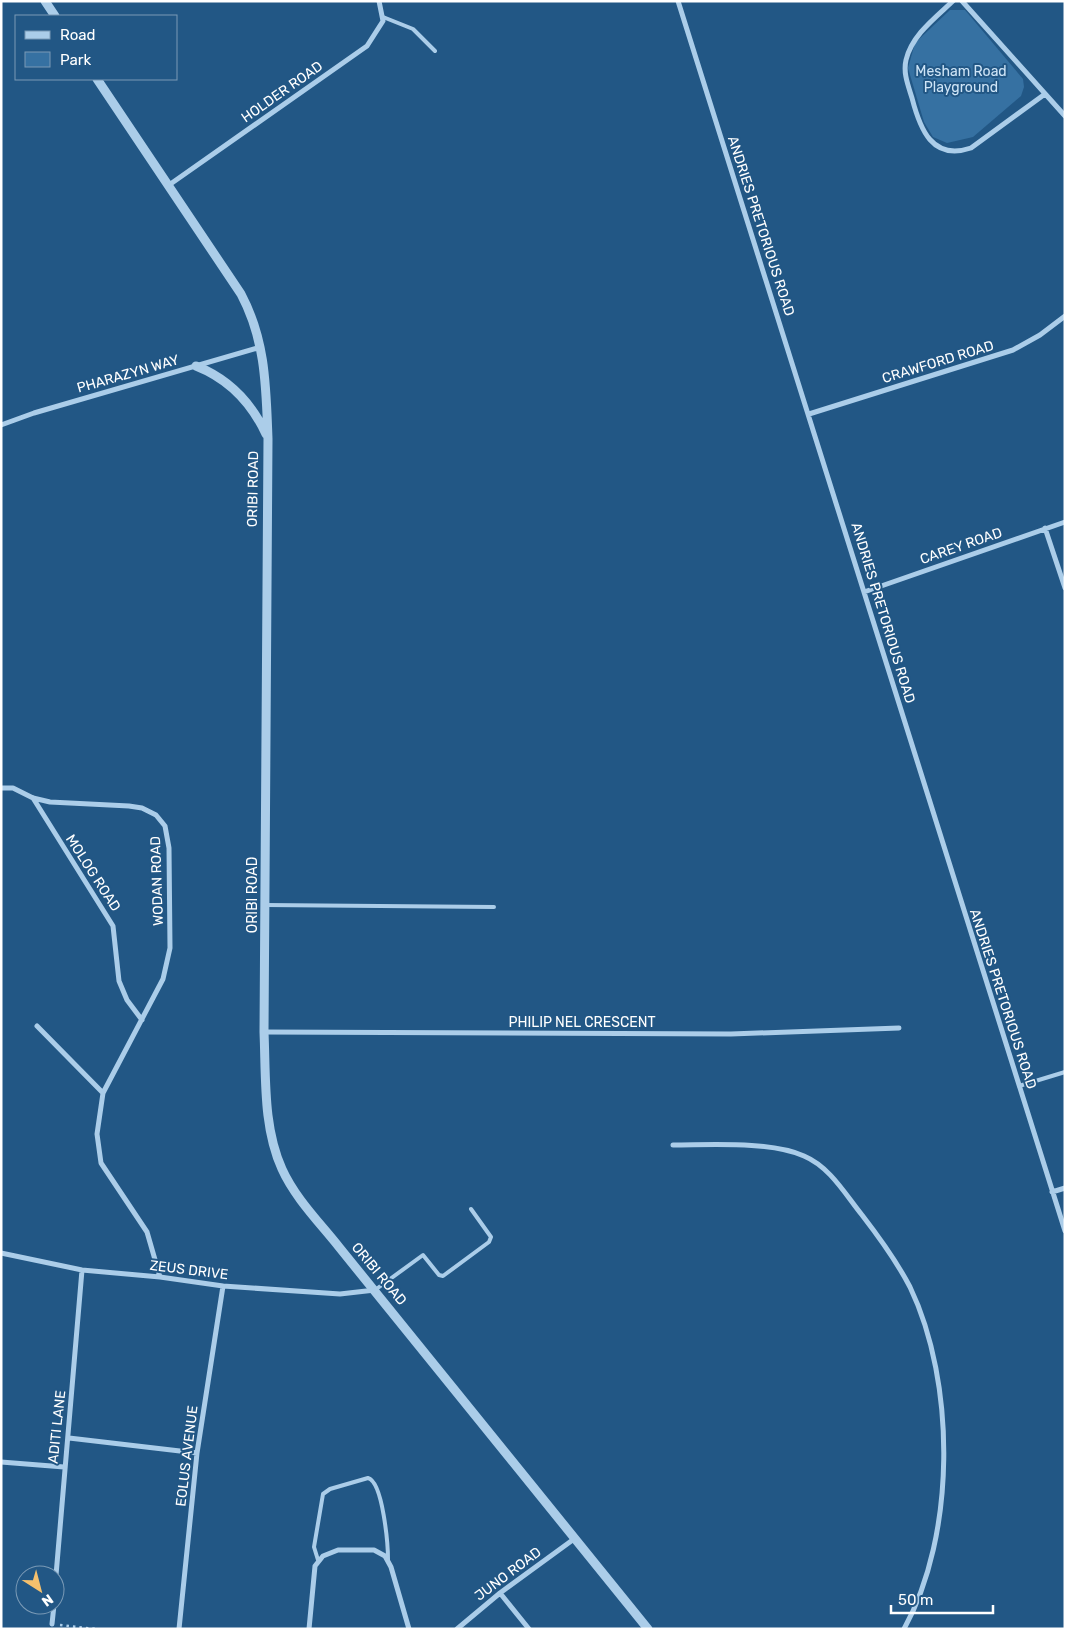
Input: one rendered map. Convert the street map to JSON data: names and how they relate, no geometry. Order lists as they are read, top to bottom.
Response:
{
  "streets": {
    "street": [
      "HOLDER ROAD",
      "ANDRIES PRETORIOUS ROAD",
      "CRAWFORD ROAD",
      "PHARAZYN WAY",
      "ORIBI ROAD",
      "CAREY ROAD",
      "MOLOG ROAD",
      "WODAN ROAD",
      "PHILIP NEL CRESCENT",
      "ZEUS DRIVE",
      "ADITI LANE",
      "EOLUS AVENUE",
      "JUNO ROAD"
    ]
  },
  "crossings": [
    ["HOLDER ROAD", "ORIBI ROAD"],
    ["ANDRIES PRETORIOUS ROAD", "CRAWFORD ROAD"],
    ["ANDRIES PRETORIOUS ROAD", "CAREY ROAD"],
    ["PHARAZYN WAY", "ORIBI ROAD"],
    ["ORIBI ROAD", "PHILIP NEL CRESCENT"],
    ["ORIBI ROAD", "ZEUS DRIVE"],
    ["ORIBI ROAD", "JUNO ROAD"],
    ["MOLOG ROAD", "WODAN ROAD"],
    ["WODAN ROAD", "ZEUS DRIVE"],
    ["ZEUS DRIVE", "ADITI LANE"],
    ["ZEUS DRIVE", "EOLUS AVENUE"]
  ],
  "parks": ["Mesham Road Playground"],
  "legend": ["Road", "Park"],
  "scale_bar": "50 m",
  "north": "bottom right"
}
